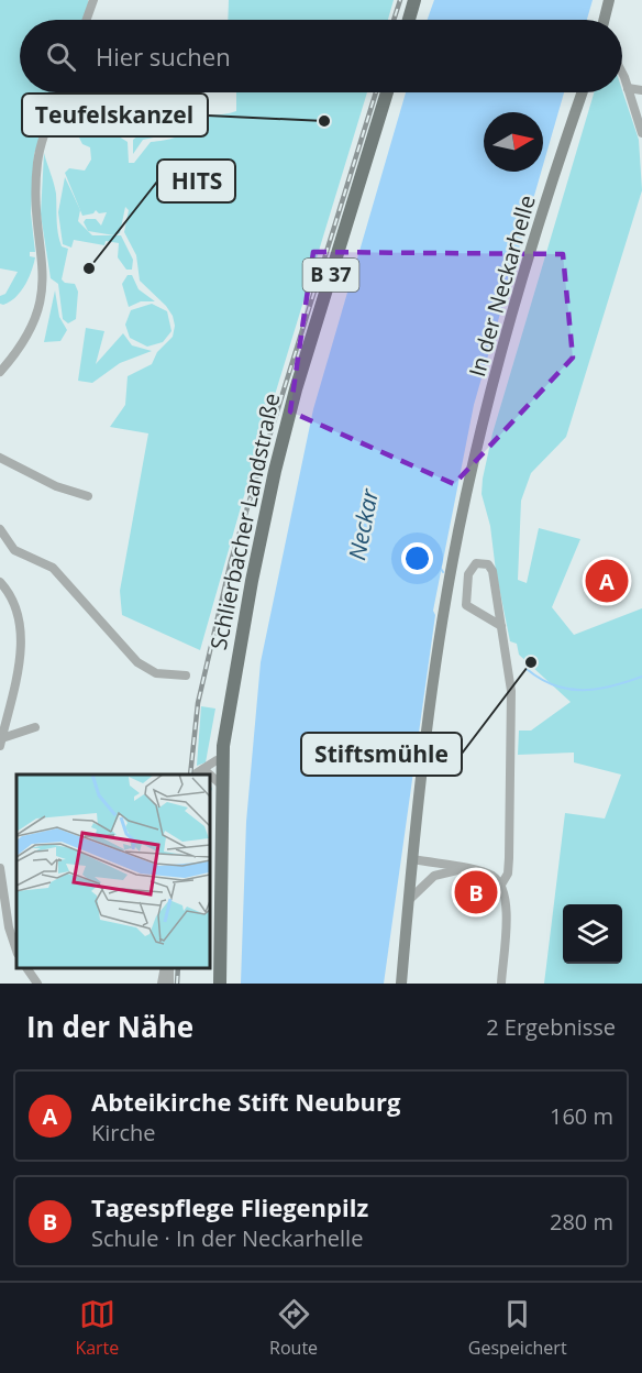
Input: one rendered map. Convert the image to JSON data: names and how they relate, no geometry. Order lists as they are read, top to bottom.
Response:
{
  "streets": {
    "main road": ["B 37", "In der Neckarhelle", "Schlierbacher Landstraße"]
  },
  "water": ["Neckar"],
  "places": ["Teufelskanzel", "HITS", "Stiftsmühle"],
  "north": "right",
  "page": {
    "search": "Hier suchen",
    "pins": ["A", "B"],
    "heading": ["In der Nähe", "2 Ergebnisse"],
    "list": [
      {
        "mark": "A",
        "name": "Abteikirche Stift Neuburg",
        "note": "Kirche",
        "value": "160 m"
      },
      {
        "mark": "B",
        "name": "Tagespflege Fliegenpilz",
        "note": "Schule · In der Neckarhelle",
        "value": "280 m"
      }
    ],
    "nav": ["Karte", "Route", "Gespeichert"]
  }
}
